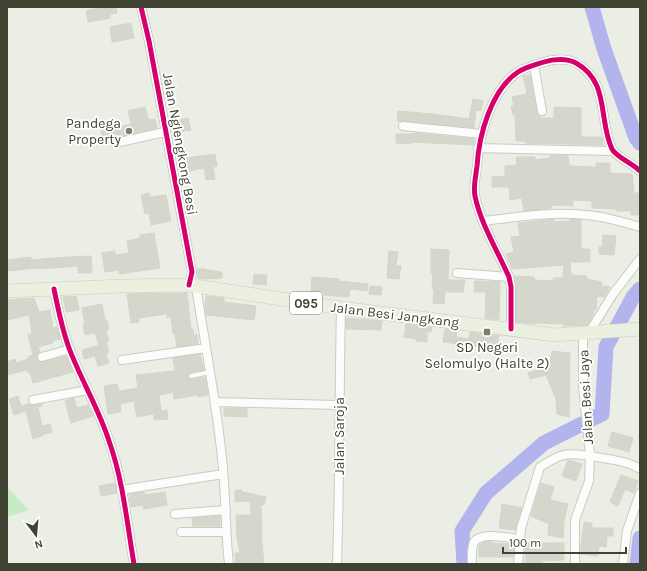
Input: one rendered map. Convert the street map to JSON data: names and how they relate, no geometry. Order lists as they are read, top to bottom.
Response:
{
  "streets": {
    "main road": ["095", "Jalan Besi Jangkang"],
    "street": ["Jalan Nglengkong Besi", "Jalan Besi Jaya", "Jalan Saroja"]
  },
  "crossings": [
    ["Jalan Nglengkong Besi", "Jalan Besi Jangkang"],
    ["Jalan Besi Jangkang", "Jalan Besi Jaya"],
    ["Jalan Besi Jangkang", "Jalan Saroja"]
  ],
  "places": {
    "other": ["Pandega Property"],
    "transit": ["SD Negeri Selomulyo (Halte 2)"]
  },
  "scale_bar": "100 m",
  "north": "bottom"
}
